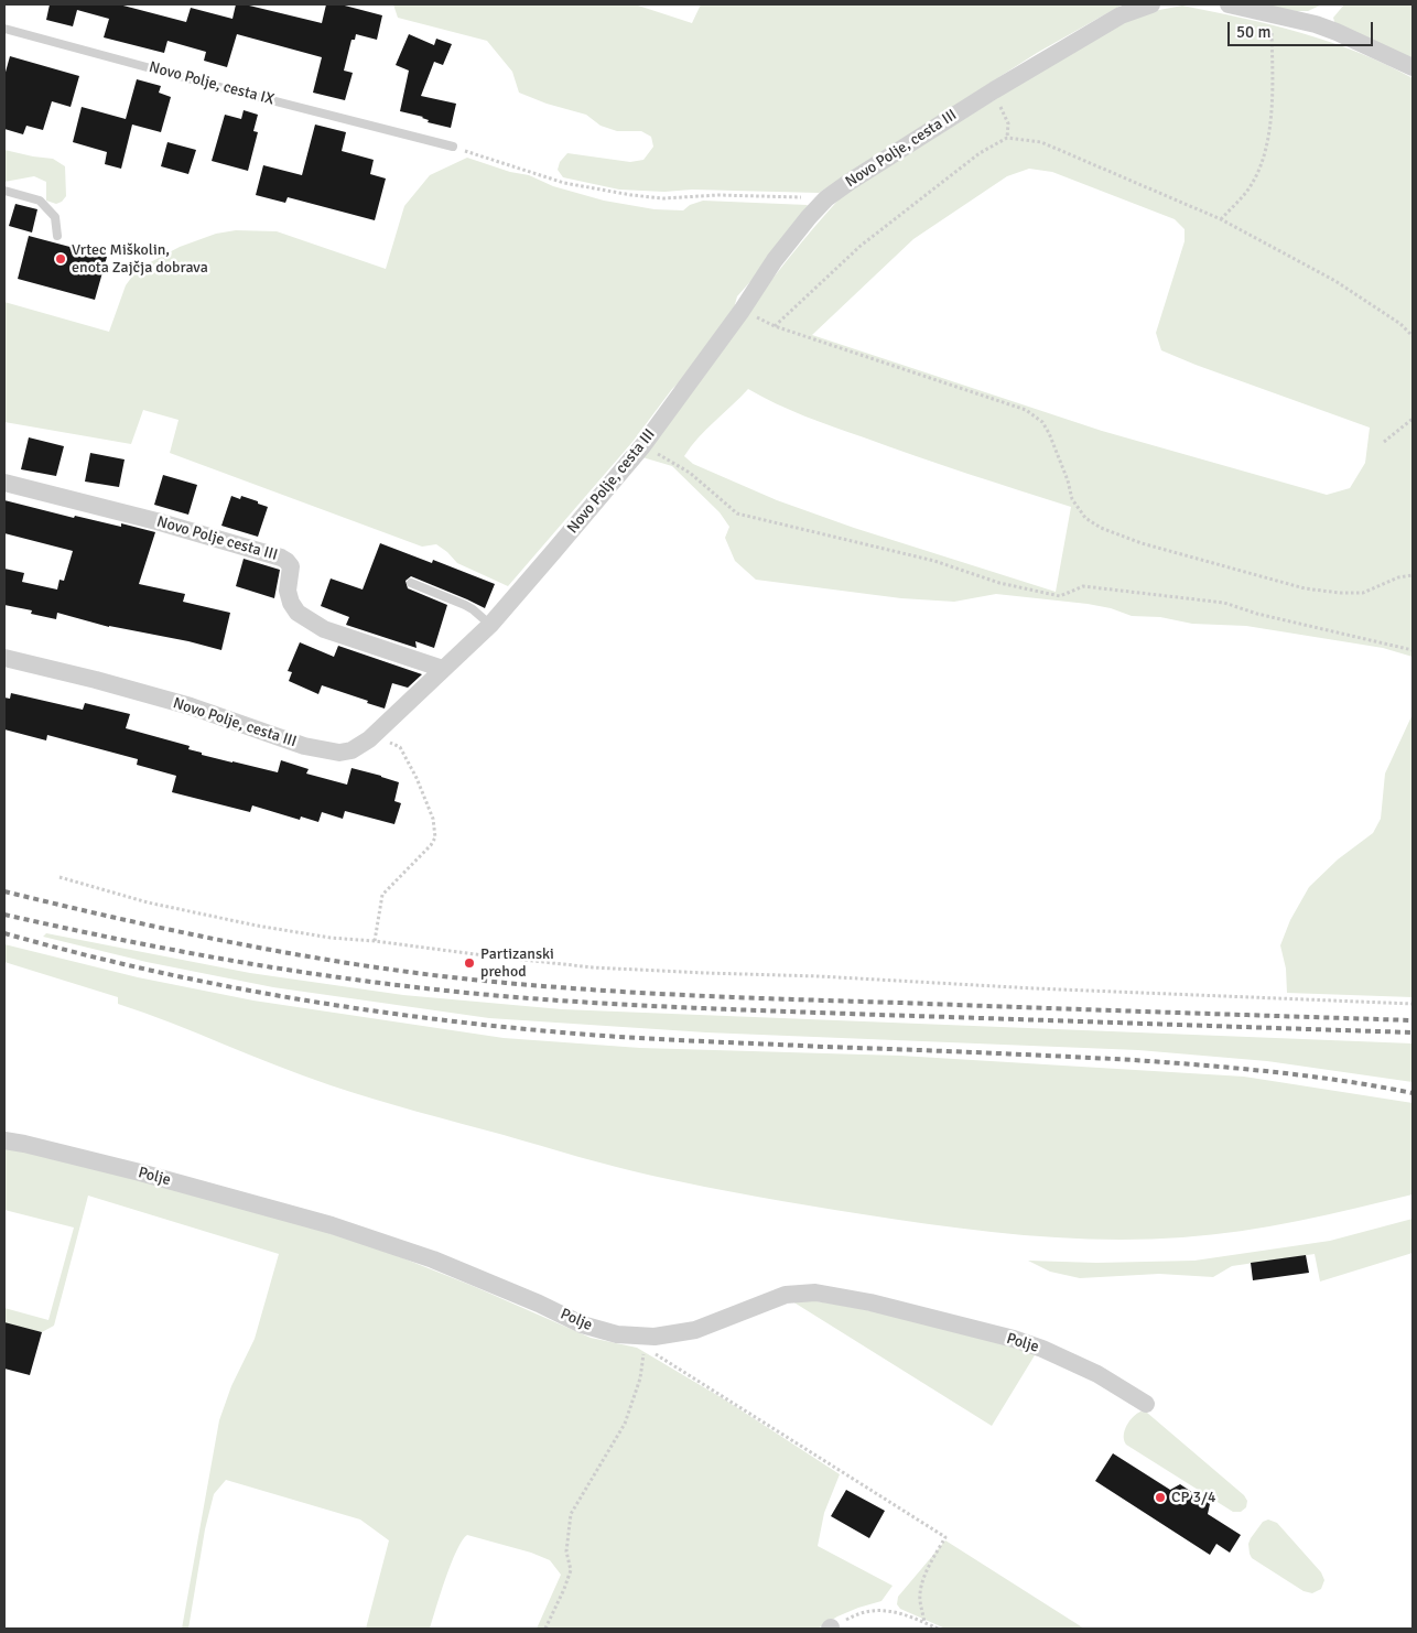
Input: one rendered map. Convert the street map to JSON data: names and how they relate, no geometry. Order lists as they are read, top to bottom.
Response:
{
  "streets": {
    "street": ["Novo Polje, cesta III", "Novo Polje cesta III", "Polje"],
    "lane": ["Novo Polje, cesta IX"]
  },
  "crossings": [
    ["Novo Polje, cesta III", "Novo Polje cesta III"]
  ],
  "places": ["Vrtec Miškolin, enota Zajčja dobrava", "Partizanski prehod", "CP 3/4"],
  "scale_bar": "50 m"
}
